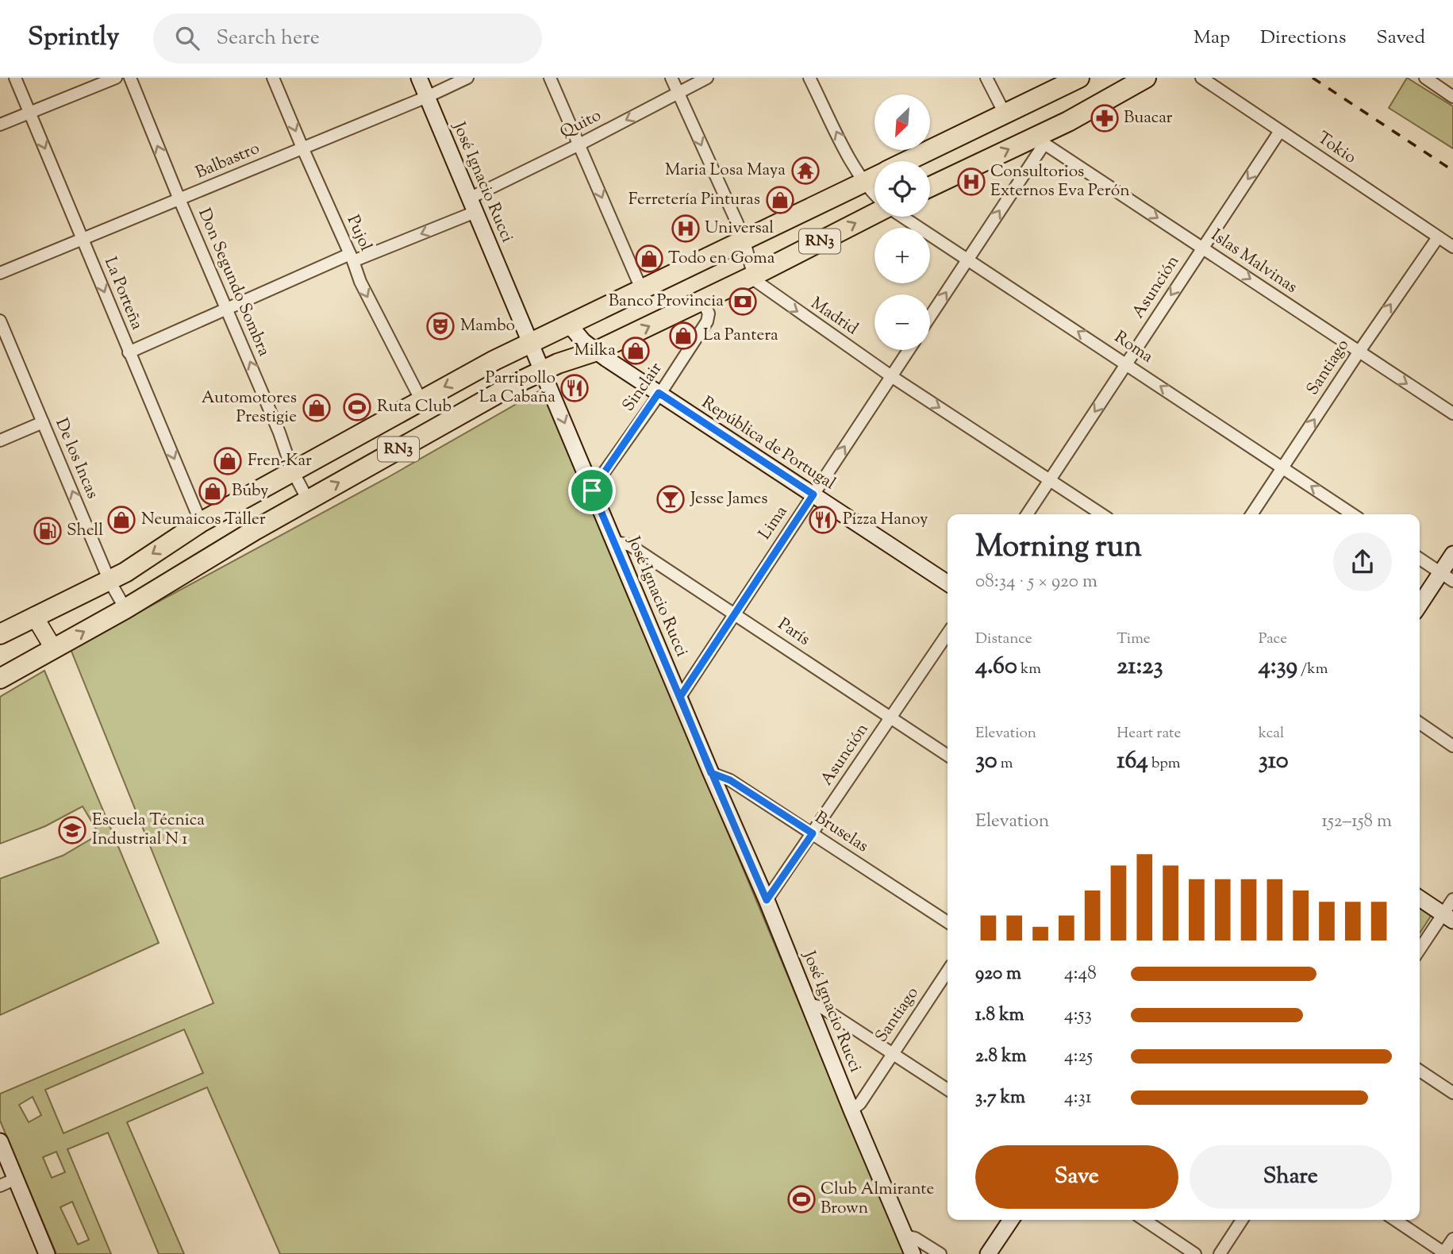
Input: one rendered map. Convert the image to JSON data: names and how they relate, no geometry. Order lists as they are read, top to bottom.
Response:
{
  "streets": {
    "highway": ["RN3"],
    "street": [
      "Quito",
      "Tokio",
      "Balbastro",
      "José Ignacio Rucci",
      "Pujol",
      "Islas Malvinas",
      "Don Segundo Sombra",
      "Asunción",
      "La Porteña",
      "Madrid",
      "Roma",
      "Santiago",
      "Sinclair",
      "República de Portugal",
      "De los Incas",
      "Lima",
      "París",
      "Bruselas"
    ]
  },
  "crossings": [
    ["Quito", "José Ignacio Rucci"],
    ["Quito", "Pujol"],
    ["Quito", "Don Segundo Sombra"],
    ["Quito", "La Porteña"],
    ["Tokio", "Asunción"],
    ["Tokio", "Santiago"],
    ["Balbastro", "José Ignacio Rucci"],
    ["Balbastro", "Pujol"],
    ["Balbastro", "Don Segundo Sombra"],
    ["Balbastro", "La Porteña"],
    ["José Ignacio Rucci", "RN3"],
    ["José Ignacio Rucci", "Asunción"],
    ["José Ignacio Rucci", "Santiago"],
    ["José Ignacio Rucci", "Sinclair"],
    ["José Ignacio Rucci", "Lima"],
    ["José Ignacio Rucci", "París"],
    ["José Ignacio Rucci", "Bruselas"],
    ["Pujol", "RN3"],
    ["RN3", "Don Segundo Sombra"],
    ["RN3", "La Porteña"],
    ["RN3", "Madrid"],
    ["RN3", "Roma"],
    ["RN3", "Sinclair"],
    ["RN3", "República de Portugal"],
    ["RN3", "De los Incas"],
    ["Islas Malvinas", "Asunción"],
    ["Islas Malvinas", "Santiago"],
    ["Asunción", "Madrid"],
    ["Asunción", "Roma"],
    ["Asunción", "París"],
    ["Asunción", "Bruselas"],
    ["Madrid", "Lima"],
    ["Roma", "Santiago"],
    ["Sinclair", "República de Portugal"],
    ["República de Portugal", "Lima"],
    ["Lima", "París"]
  ],
  "one_way": [
    "Quito",
    "Pujol",
    "Islas Malvinas",
    "Don Segundo Sombra",
    "Asunción",
    "La Porteña",
    "Madrid",
    "Roma",
    "Santiago",
    "De los Incas"
  ],
  "places": {
    "pharmacy": ["Buacar"],
    "temple": ["Maria Losa Maya"],
    "hospital": ["Consultorios Externos Eva Perón", "Universal"],
    "shop": [
      "Ferretería Pinturas",
      "Todo en Goma",
      "La Pantera",
      "Milka",
      "Automotores Prestigie",
      "Fren-Kar",
      "Buby",
      "Neumaicos Taller"
    ],
    "bank": ["Banco Provincia"],
    "theatre": ["Mambo"],
    "restaurant": ["Parripollo La Cabaña", "Pizza Hanoy"],
    "sports": ["Ruta Club", "Club Almirante Brown"],
    "bar": ["Jesse James"],
    "fuel station": ["Shell"],
    "school or university": ["Escuela Técnica Industrial N 1"]
  },
  "north": "bottom left",
  "page": {
    "header": "Sprintly",
    "search": "Search here",
    "nav": ["Map", "Directions", "Saved"],
    "map_buttons": ["+", "−"],
    "heading": ["Morning run", "08:34 · 5 × 920 m"],
    "stats": [
      ["Distance", "4.60 km"],
      ["Time", "21:23"],
      ["Pace", "4:39 /km"],
      ["Elevation", "30 m"],
      ["Heart rate", "164 bpm"],
      ["kcal", "310"]
    ],
    "chart": ["Elevation", "152–158 m"],
    "list": [
      {
        "name": "920 m",
        "note": "4:48"
      },
      {
        "name": "1.8 km",
        "note": "4:53"
      },
      {
        "name": "2.8 km",
        "note": "4:25"
      },
      {
        "name": "3.7 km",
        "note": "4:31"
      }
    ],
    "buttons": ["Save", "Share"]
  }
}
